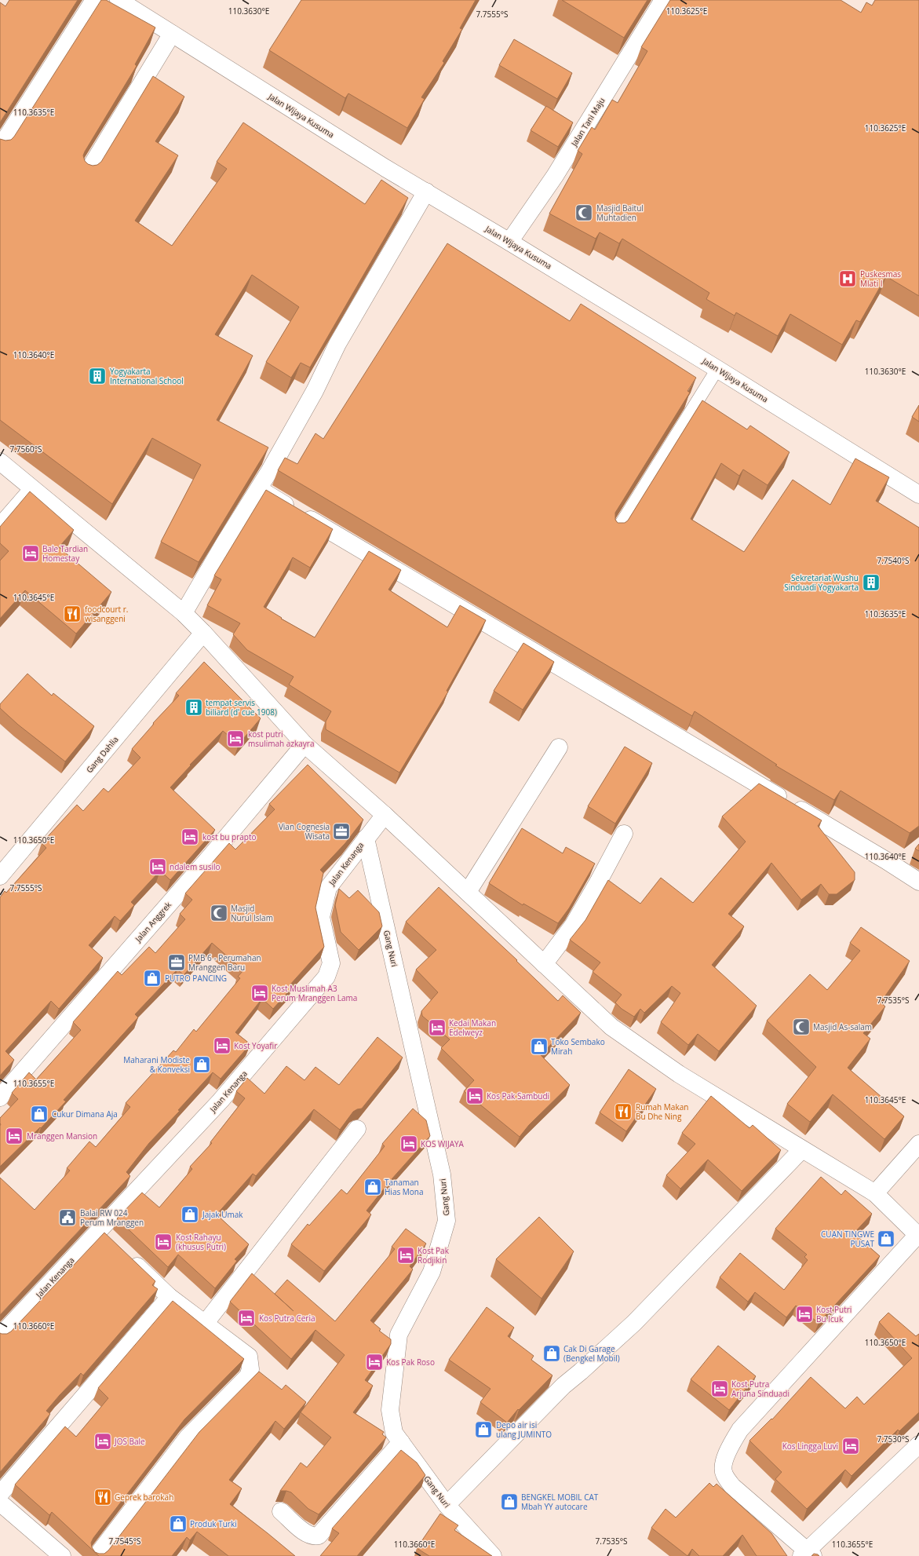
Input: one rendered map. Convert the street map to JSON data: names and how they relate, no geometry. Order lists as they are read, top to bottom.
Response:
{
  "streets": {
    "street": [
      "Jalan Wijaya Kusuma",
      "Jalan Tani Maju",
      "Gang Dahlia",
      "Jalan Kenanga",
      "Jalan Anggrek",
      "Gang Nuri"
    ]
  },
  "crossings": [
    ["Jalan Wijaya Kusuma", "Jalan Tani Maju"],
    ["Jalan Kenanga", "Gang Nuri"]
  ],
  "places": {
    "mosque": ["Masjid Baitul Muhtadien", "Masjid Nurul Islam", "Masjid As-salam"],
    "hospital": ["Puskesmas Mlati I"],
    "building": ["Yogyakarta International School", "Sekretariat Wushu Sinduadi Yogyakarta", "tempat servis biliard (d' cue 1908)"],
    "hotel": [
      "Bale Tardian Homestay",
      "kost putri msulimah azkayra",
      "kost bu prapto",
      "ndalem susilo",
      "Kost Muslimah A3 Perum Mranggen Lama",
      "Kedai Makan Edelweyz",
      "Kost Yoyafir",
      "Kos Pak Sambudi",
      "Mranggen Mansion",
      "KOS WIJAYA",
      "Kost Rahayu (khusus Putri)",
      "Kost Pak Rodjikin",
      "Kost Putri Bu Icuk",
      "Kos Putra Ceria",
      "Kos Pak Roso",
      "Kost Putra Arjuna Sinduadi",
      "JOS Bale",
      "Kos Lingga Luvi"
    ],
    "restaurant": ["foodcourt r. wisanggeni", "Rumah Makan Bu Dhe Ning", "Geprek barokah"],
    "office": ["Vian Cognesia Wisata", "PMB 6 - Perumahan Mranggen Baru"],
    "shop": [
      "PUTRO PANCING",
      "Toko Sembako Mirah",
      "Maharani Modiste & Konveksi",
      "Cukur Dimana Aja",
      "Tanaman Hias Mona",
      "Jajak Umak",
      "CUAN TINGWE PUSAT",
      "Cak Di Garage (Bengkel Mobil)",
      "Depo air isi ulang JUMINTO",
      "BENGKEL MOBIL CAT Mbah YY autocare",
      "Produk Turki"
    ],
    "public building": ["Balai RW 024 Perum Mranggen"]
  },
  "coordinates": [
    "110.3630°E",
    "110.3625°E",
    "7.7555°S",
    "110.3635°E",
    "110.3640°E",
    "7.7560°S",
    "7.7540°S",
    "110.3645°E",
    "110.3650°E",
    "7.7535°S",
    "110.3655°E",
    "110.3660°E",
    "7.7530°S",
    "7.7545°S"
  ]
}
